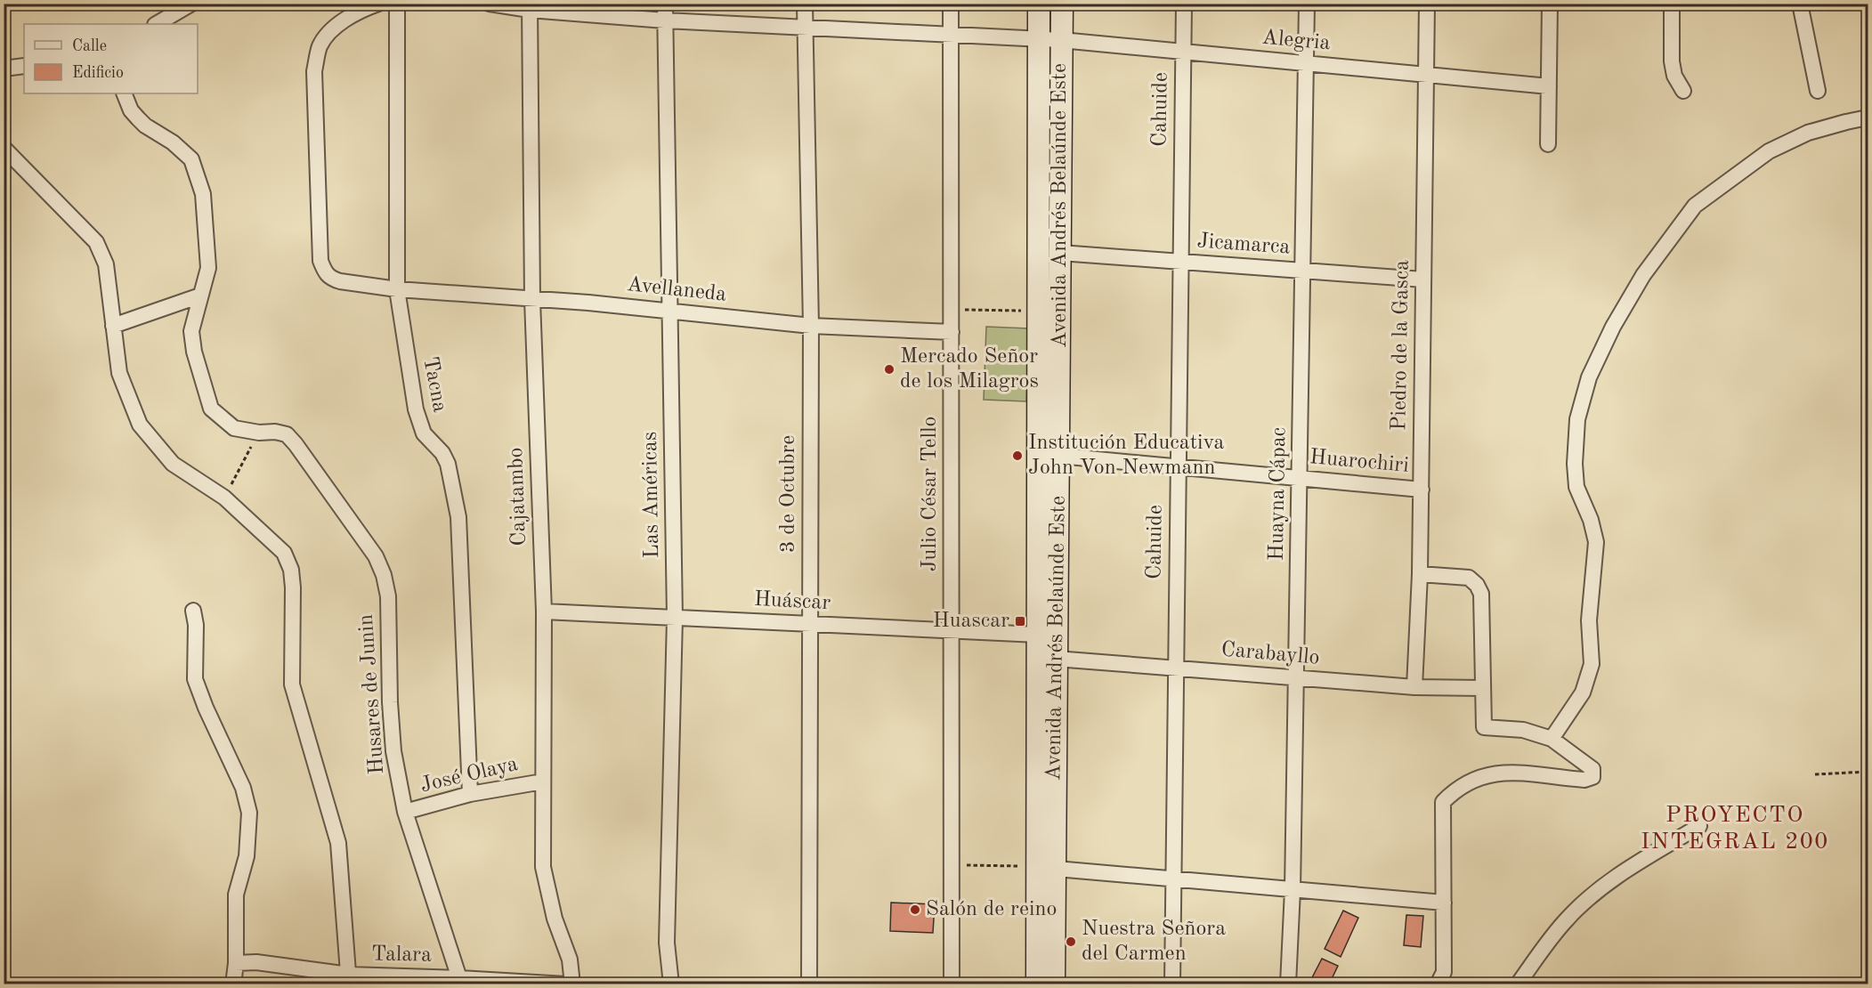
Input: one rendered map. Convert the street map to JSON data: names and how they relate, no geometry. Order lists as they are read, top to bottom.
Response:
{
  "streets": {
    "street": [
      "Alegria",
      "Cahuide",
      "Avenida Andrés Belaúnde Este",
      "Jicamarca",
      "Avellaneda",
      "Piedro de la Gasca",
      "Tacna",
      "Huarochiri",
      "3 de Octubre",
      "Julio César Tello",
      "Huayna Cápac",
      "Las Américas",
      "Cajatambo",
      "Huáscar",
      "Carabayllo",
      "Husares de Junin",
      "José Olaya",
      "Talara"
    ]
  },
  "crossings": [
    ["Alegria", "Cahuide"],
    ["Alegria", "Avenida Andrés Belaúnde Este"],
    ["Alegria", "Piedro de la Gasca"],
    ["Alegria", "3 de Octubre"],
    ["Alegria", "Julio César Tello"],
    ["Alegria", "Huayna Cápac"],
    ["Alegria", "Las Américas"],
    ["Alegria", "Cajatambo"],
    ["Cahuide", "Jicamarca"],
    ["Cahuide", "Huarochiri"],
    ["Cahuide", "Carabayllo"],
    ["Avenida Andrés Belaúnde Este", "Jicamarca"],
    ["Avenida Andrés Belaúnde Este", "Huarochiri"],
    ["Avenida Andrés Belaúnde Este", "Huáscar"],
    ["Avenida Andrés Belaúnde Este", "Carabayllo"],
    ["Jicamarca", "Piedro de la Gasca"],
    ["Jicamarca", "Huayna Cápac"],
    ["Avellaneda", "Tacna"],
    ["Avellaneda", "3 de Octubre"],
    ["Avellaneda", "Julio César Tello"],
    ["Avellaneda", "Las Américas"],
    ["Avellaneda", "Cajatambo"],
    ["Piedro de la Gasca", "Huarochiri"],
    ["Piedro de la Gasca", "Carabayllo"],
    ["Tacna", "José Olaya"],
    ["Huarochiri", "Huayna Cápac"],
    ["3 de Octubre", "Huáscar"],
    ["Julio César Tello", "Huáscar"],
    ["Huayna Cápac", "Carabayllo"],
    ["Las Américas", "Huáscar"],
    ["Cajatambo", "Huáscar"],
    ["Cajatambo", "José Olaya"],
    ["Husares de Junin", "José Olaya"],
    ["Husares de Junin", "Talara"]
  ],
  "districts": ["PROYECTO INTEGRAL 200"],
  "places": {
    "other": [
      "Mercado Señor de los Milagros",
      "Institución Educativa John Von Newmann",
      "Salón de reino",
      "Nuestra Señora del Carmen"
    ],
    "transit": ["Huascar"]
  },
  "legend": ["Calle", "Edificio"]
}
